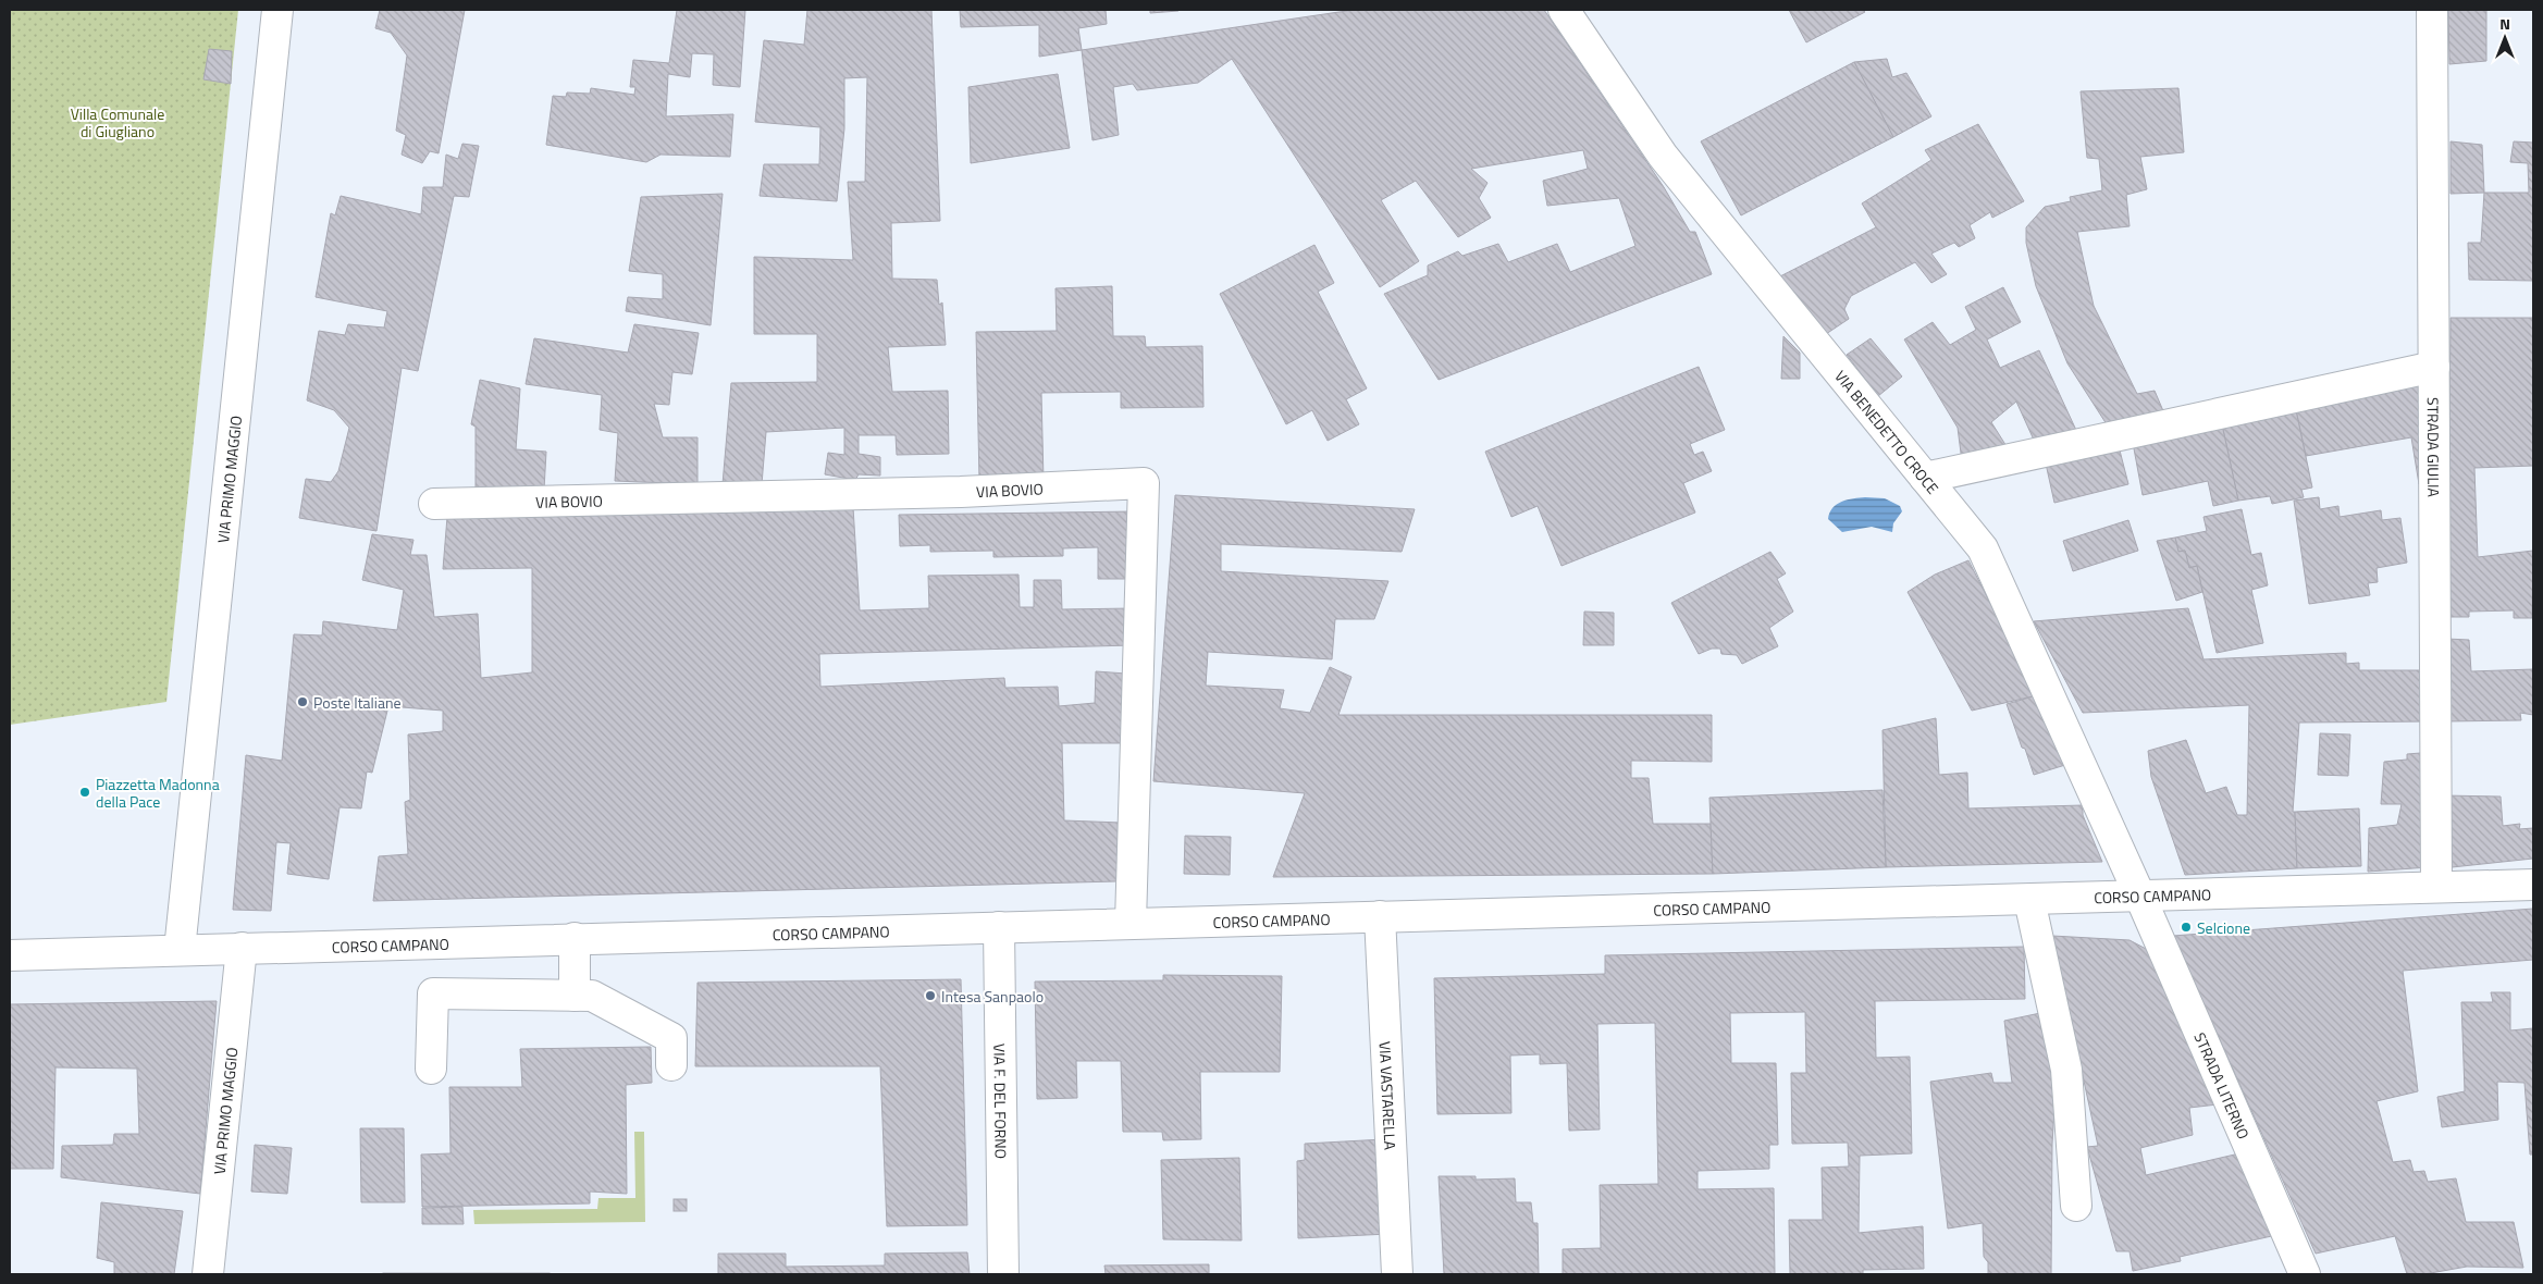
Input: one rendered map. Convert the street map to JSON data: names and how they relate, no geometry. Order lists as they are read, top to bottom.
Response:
{
  "streets": {
    "street": [
      "VIA BENEDETTO CROCE",
      "STRADA GIULIA",
      "VIA PRIMO MAGGIO",
      "VIA BOVIO",
      "CORSO CAMPANO",
      "STRADA LITERNO",
      "VIA VASTARELLA",
      "VIA F. DEL FORNO"
    ]
  },
  "crossings": [
    ["VIA BENEDETTO CROCE", "CORSO CAMPANO"],
    ["VIA BENEDETTO CROCE", "STRADA LITERNO"],
    ["STRADA GIULIA", "CORSO CAMPANO"],
    ["VIA PRIMO MAGGIO", "CORSO CAMPANO"],
    ["VIA BOVIO", "CORSO CAMPANO"],
    ["CORSO CAMPANO", "STRADA LITERNO"],
    ["CORSO CAMPANO", "VIA VASTARELLA"],
    ["CORSO CAMPANO", "VIA F. DEL FORNO"]
  ],
  "parks": ["Villa Comunale di Giugliano"],
  "places": [
    "Poste Italiane",
    "Piazzetta Madonna della Pace",
    "Selcione",
    "Intesa Sanpaolo"
  ],
  "north": "top"
}
